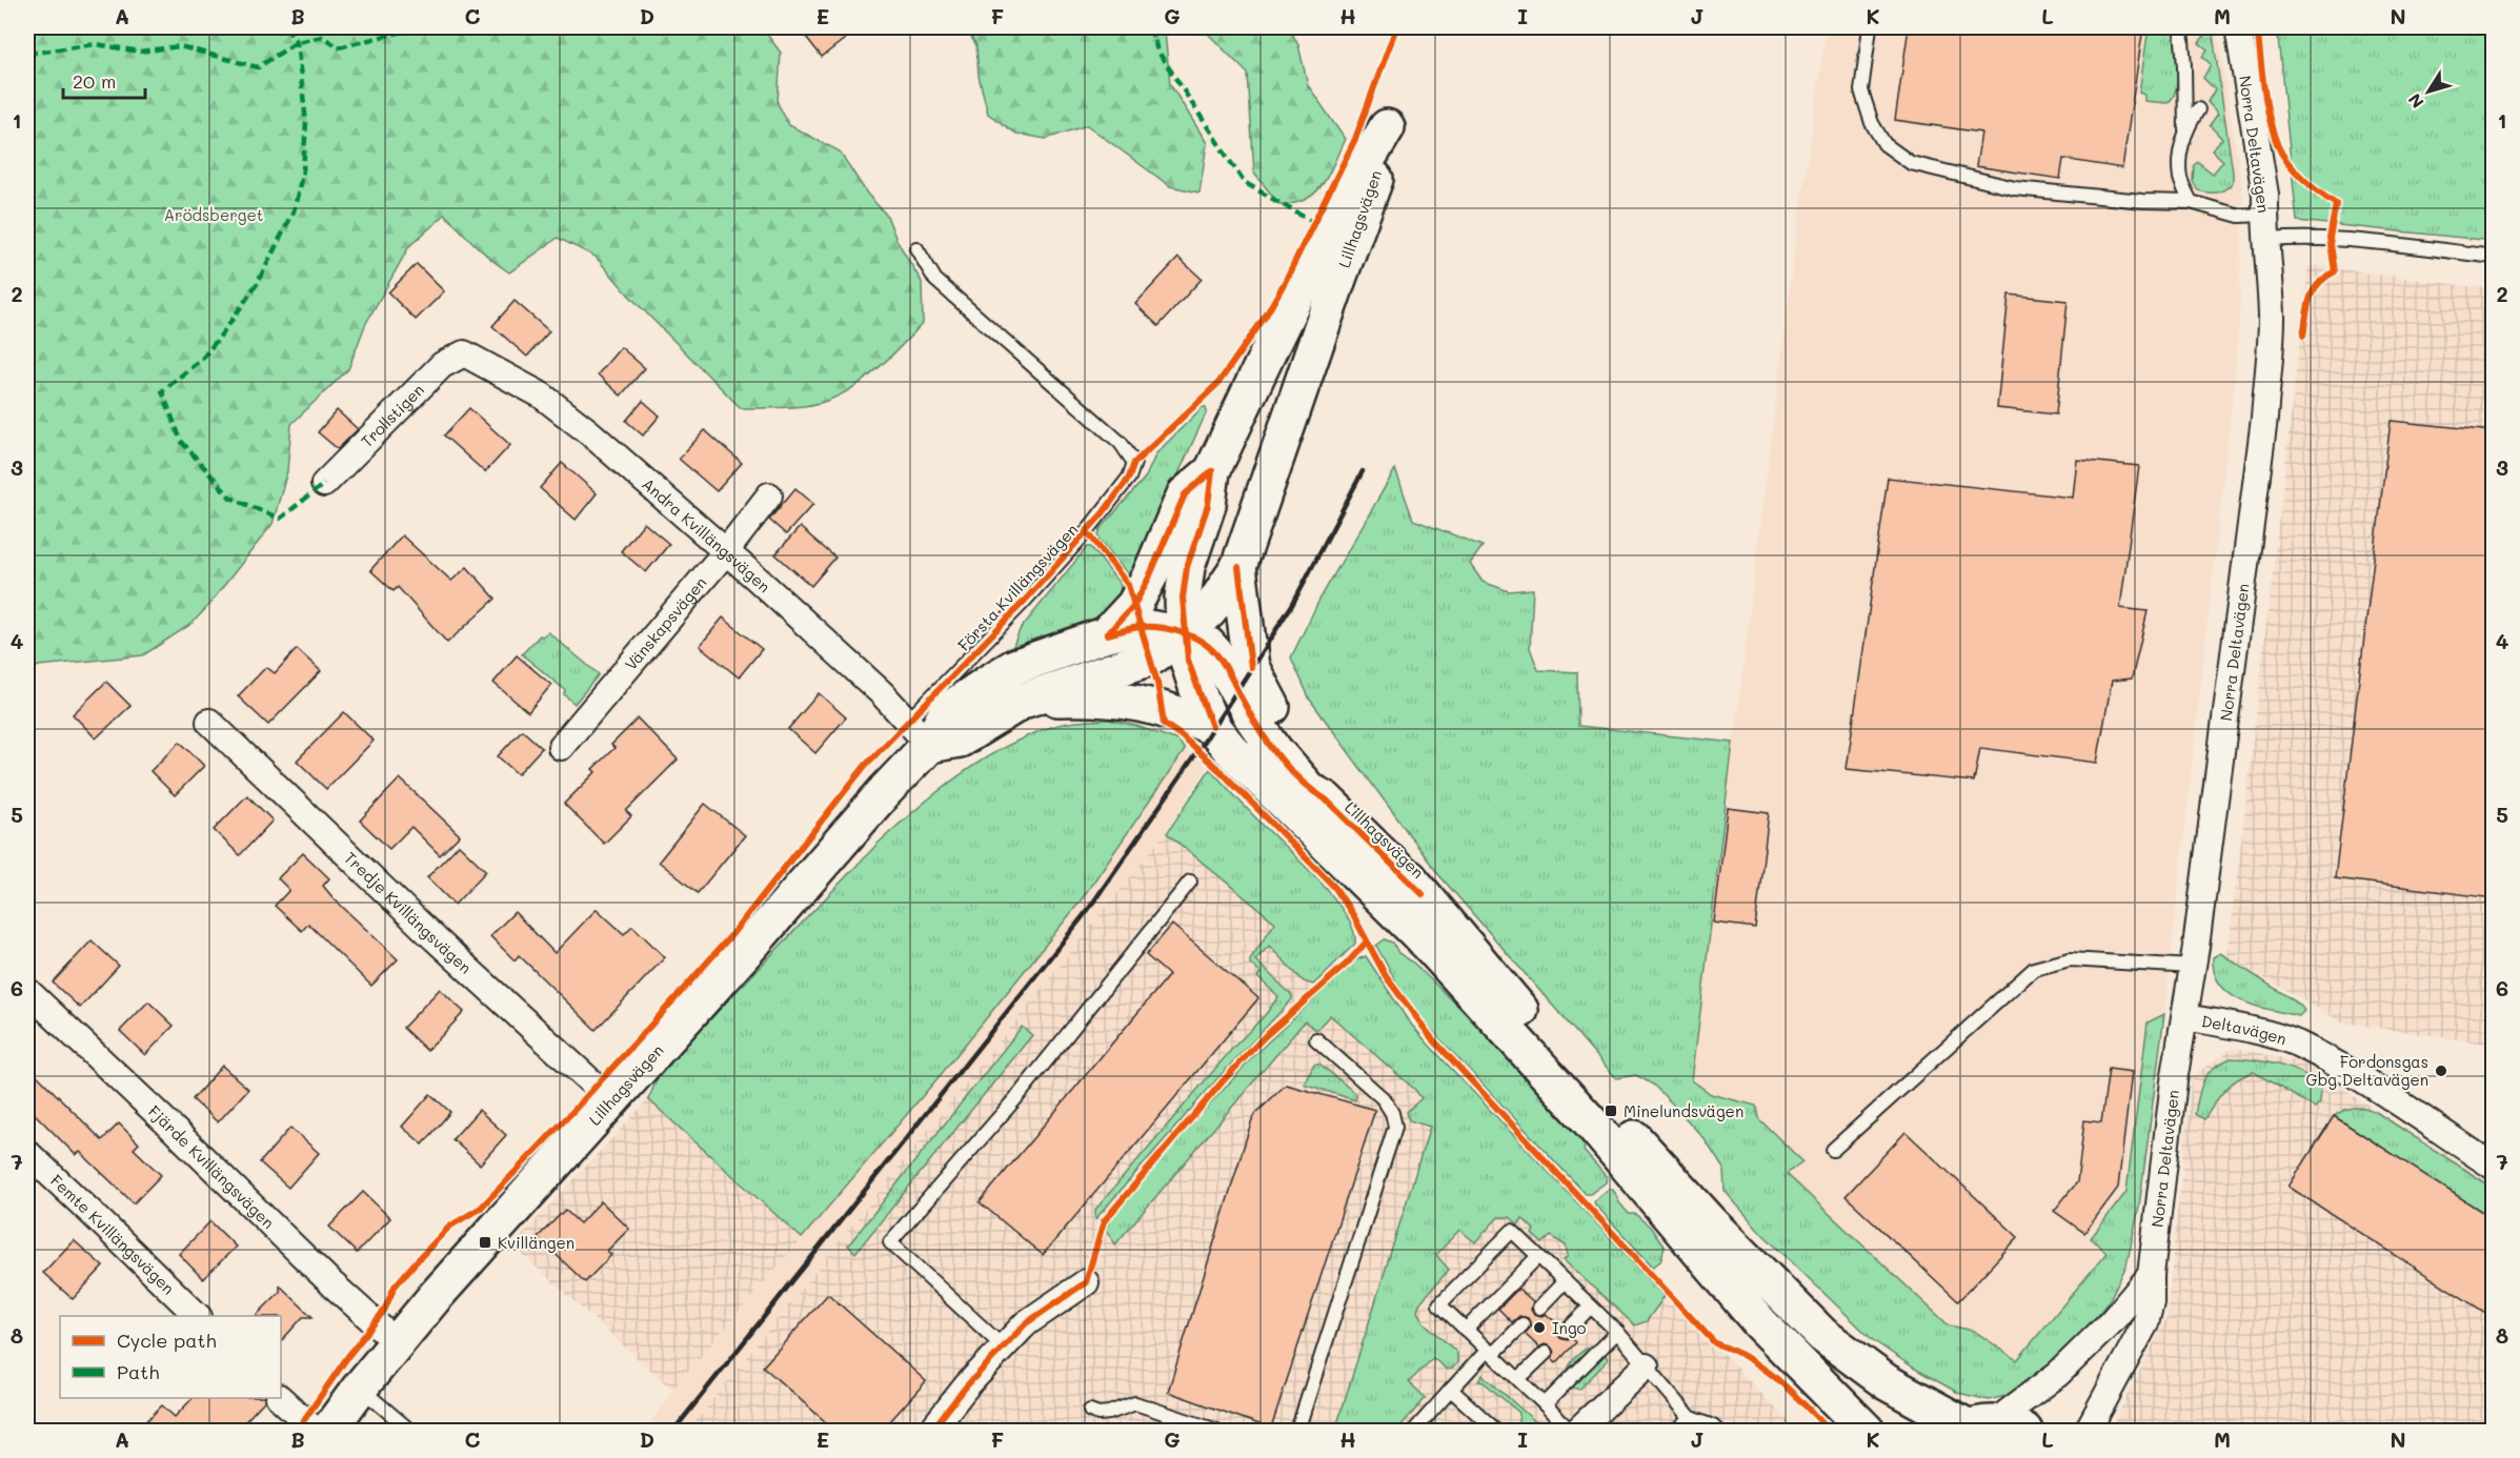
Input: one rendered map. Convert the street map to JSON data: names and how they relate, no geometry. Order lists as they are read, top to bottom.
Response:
{
  "streets": {
    "main road": ["Lillhagsvägen"],
    "street": [
      "Norra Deltavägen",
      "Trollstigen",
      "Andra Kvillängsvägen",
      "Vänskapsvägen",
      "Tredje Kvillängsvägen",
      "Deltavägen",
      "Fjärde Kvillängsvägen",
      "Femte Kvillängsvägen"
    ],
    "lane": ["Första Kvillängsvägen"]
  },
  "crossings": [
    ["Norra Deltavägen", "Deltavägen"],
    ["Lillhagsvägen", "Andra Kvillängsvägen"],
    ["Lillhagsvägen", "Första Kvillängsvägen"],
    ["Lillhagsvägen", "Tredje Kvillängsvägen"],
    ["Lillhagsvägen", "Fjärde Kvillängsvägen"],
    ["Trollstigen", "Andra Kvillängsvägen"],
    ["Andra Kvillängsvägen", "Första Kvillängsvägen"],
    ["Andra Kvillängsvägen", "Vänskapsvägen"]
  ],
  "parks": ["Arödsberget"],
  "places": {
    "other": ["Fordonsgas Gbg Deltavägen", "Ingo"],
    "transit": ["Minelundsvägen", "Kvillängen"]
  },
  "legend": ["Cycle path", "Path"],
  "scale_bar": "20 m",
  "north": "bottom left",
  "grid": {
    "columns": [
      "A",
      "B",
      "C",
      "D",
      "E",
      "F",
      "G",
      "H",
      "I",
      "J",
      "K",
      "L",
      "M",
      "N"
    ],
    "rows": [
      "1",
      "2",
      "3",
      "4",
      "5",
      "6",
      "7",
      "8"
    ]
  }
}
